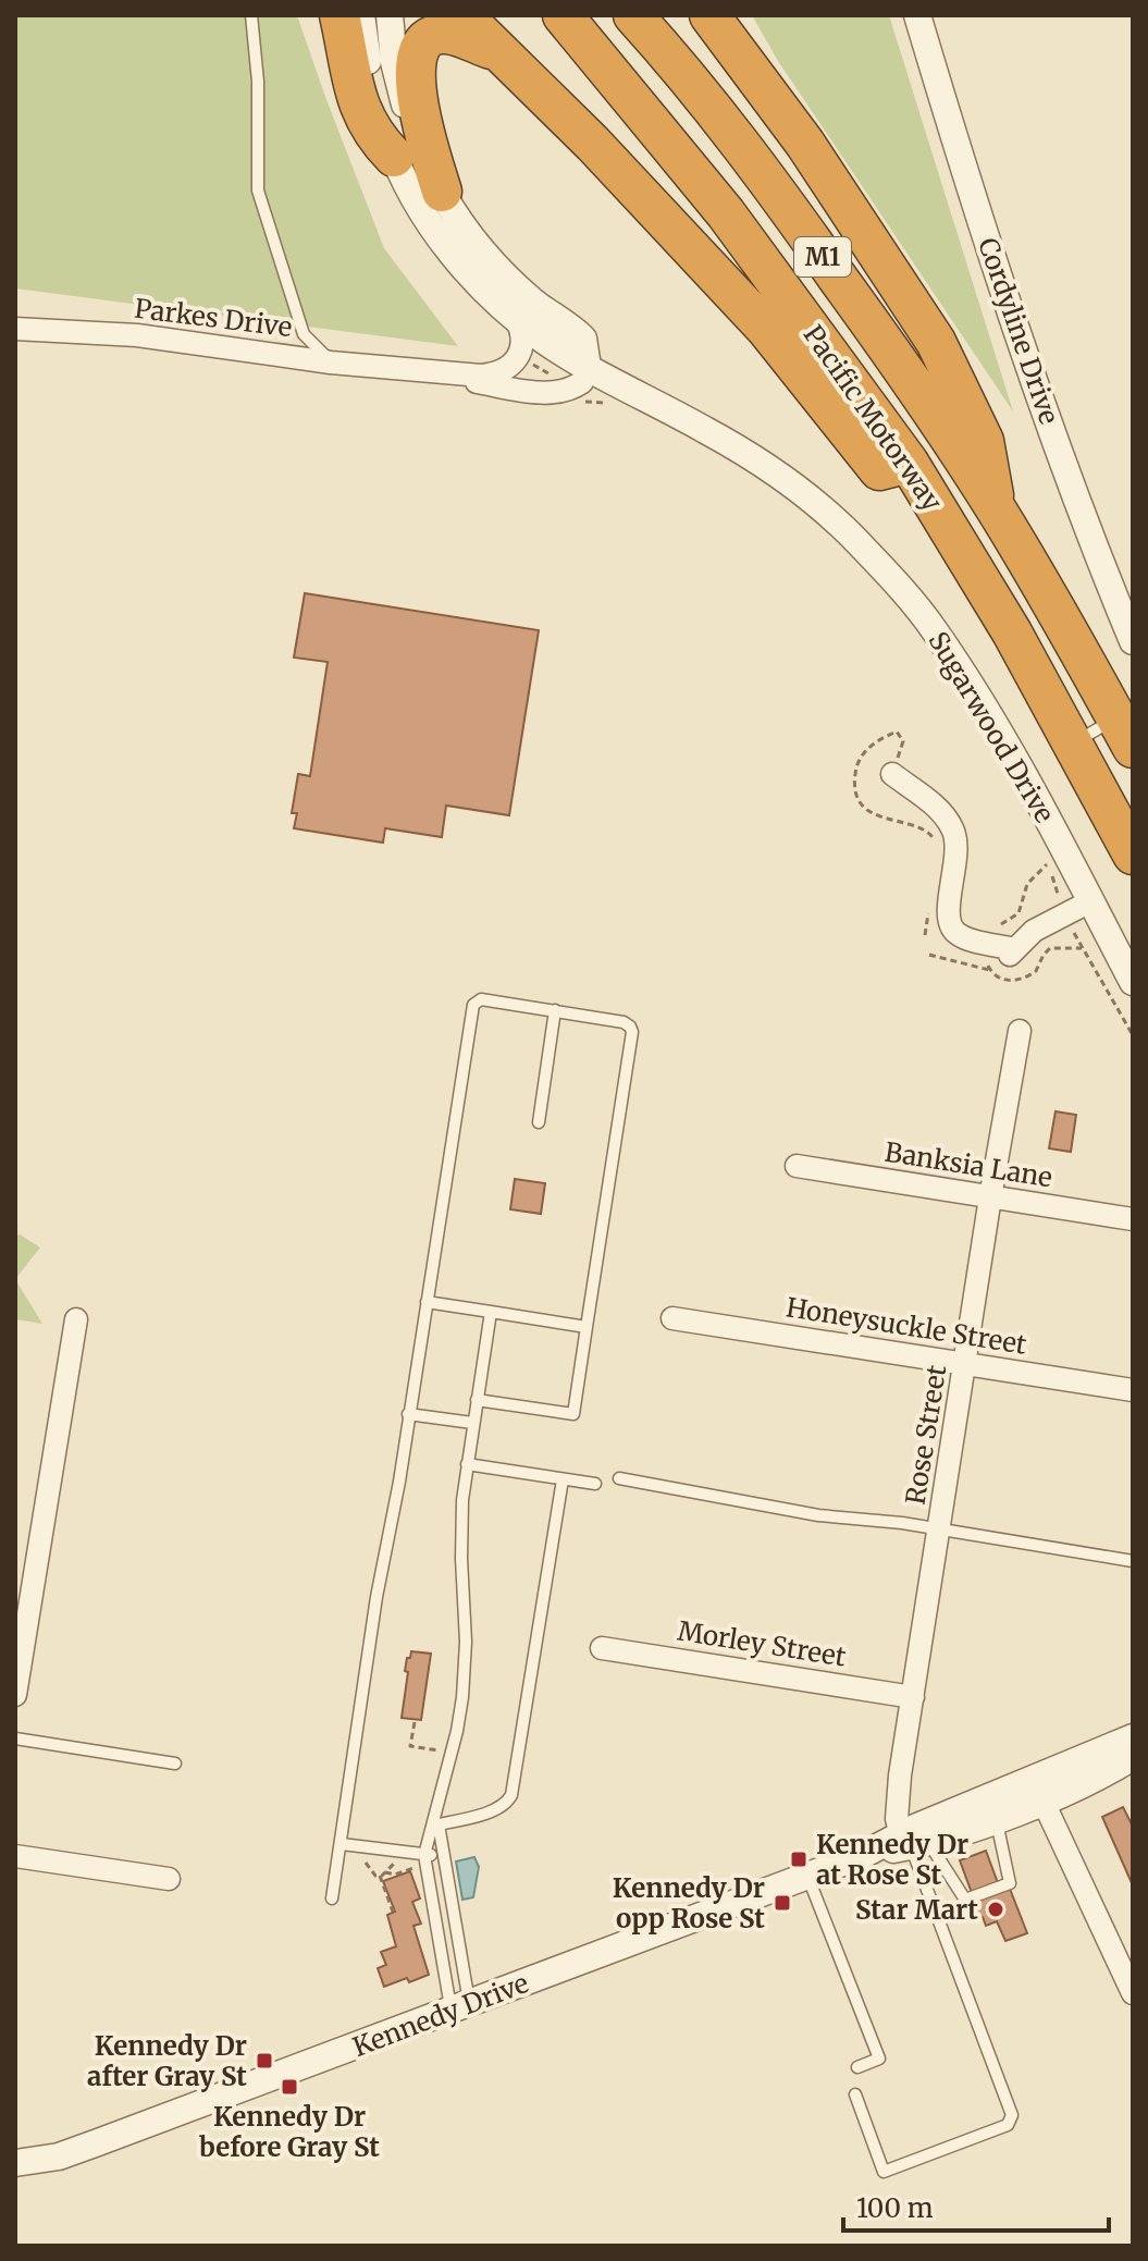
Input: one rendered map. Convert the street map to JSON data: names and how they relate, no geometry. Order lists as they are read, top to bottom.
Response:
{
  "streets": {
    "highway": ["M1", "Pacific Motorway"],
    "street": [
      "Parkes Drive",
      "Cordyline Drive",
      "Sugarwood Drive",
      "Banksia Lane",
      "Honeysuckle Street",
      "Rose Street",
      "Morley Street",
      "Kennedy Drive"
    ]
  },
  "crossings": [
    ["Parkes Drive", "Sugarwood Drive"],
    ["Banksia Lane", "Rose Street"],
    ["Honeysuckle Street", "Rose Street"],
    ["Rose Street", "Morley Street"],
    ["Rose Street", "Kennedy Drive"]
  ],
  "places": {
    "transit": [
      "Kennedy Dr at Rose St",
      "Kennedy Dr opp Rose St",
      "Kennedy Dr after Gray St",
      "Kennedy Dr before Gray St"
    ],
    "other": ["Star Mart"]
  },
  "scale_bar": "100 m"
}
